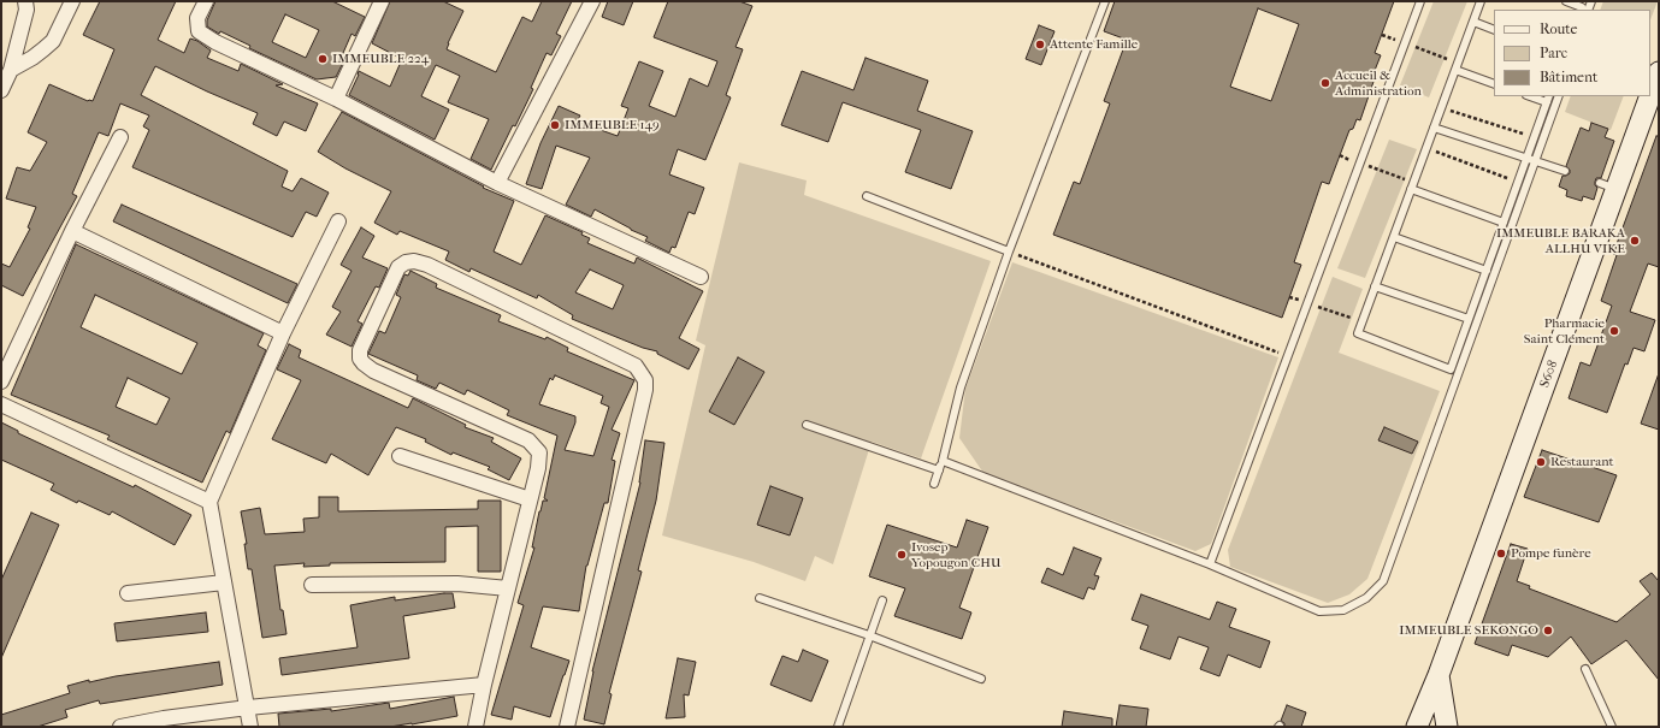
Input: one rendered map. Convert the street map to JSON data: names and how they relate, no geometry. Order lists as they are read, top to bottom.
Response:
{
  "streets": {
    "street": ["S608"]
  },
  "places": [
    "Attente Famille",
    "IMMEUBLE 224",
    "Accueil & Administration",
    "IMMEUBLE 149",
    "IMMEUBLE BARAKA ALLHU VIKE",
    "Pharmacie Saint Clément",
    "Restaurant",
    "Pompe funère",
    "Ivosep Yopougon CHU",
    "IMMEUBLE SEKONGO"
  ],
  "legend": ["Route", "Parc", "Bâtiment"]
}
